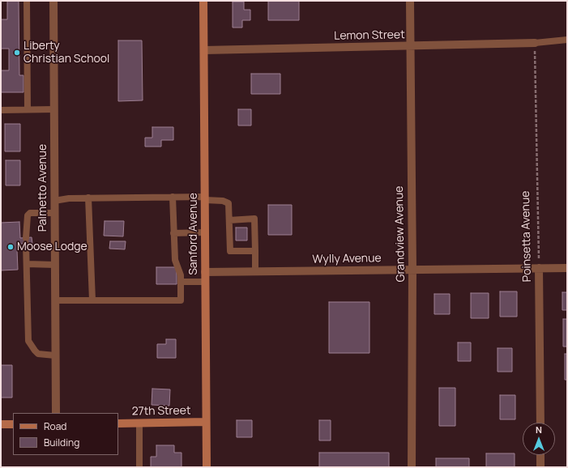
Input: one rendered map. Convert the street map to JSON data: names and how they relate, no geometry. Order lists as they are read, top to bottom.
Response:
{
  "streets": {
    "main road": ["Sanford Avenue", "27th Street"],
    "street": [
      "Lemon Street",
      "Palmetto Avenue",
      "Grandview Avenue",
      "Poinsetta Avenue",
      "Wylly Avenue"
    ]
  },
  "crossings": [
    ["Lemon Street", "Sanford Avenue"],
    ["Lemon Street", "Grandview Avenue"],
    ["Lemon Street", "Poinsetta Avenue"],
    ["Sanford Avenue", "Wylly Avenue"],
    ["Sanford Avenue", "27th Street"],
    ["Grandview Avenue", "Wylly Avenue"],
    ["Poinsetta Avenue", "Wylly Avenue"]
  ],
  "places": ["Liberty Christian School", "Moose Lodge"],
  "legend": ["Road", "Building"],
  "north": "top"
}
